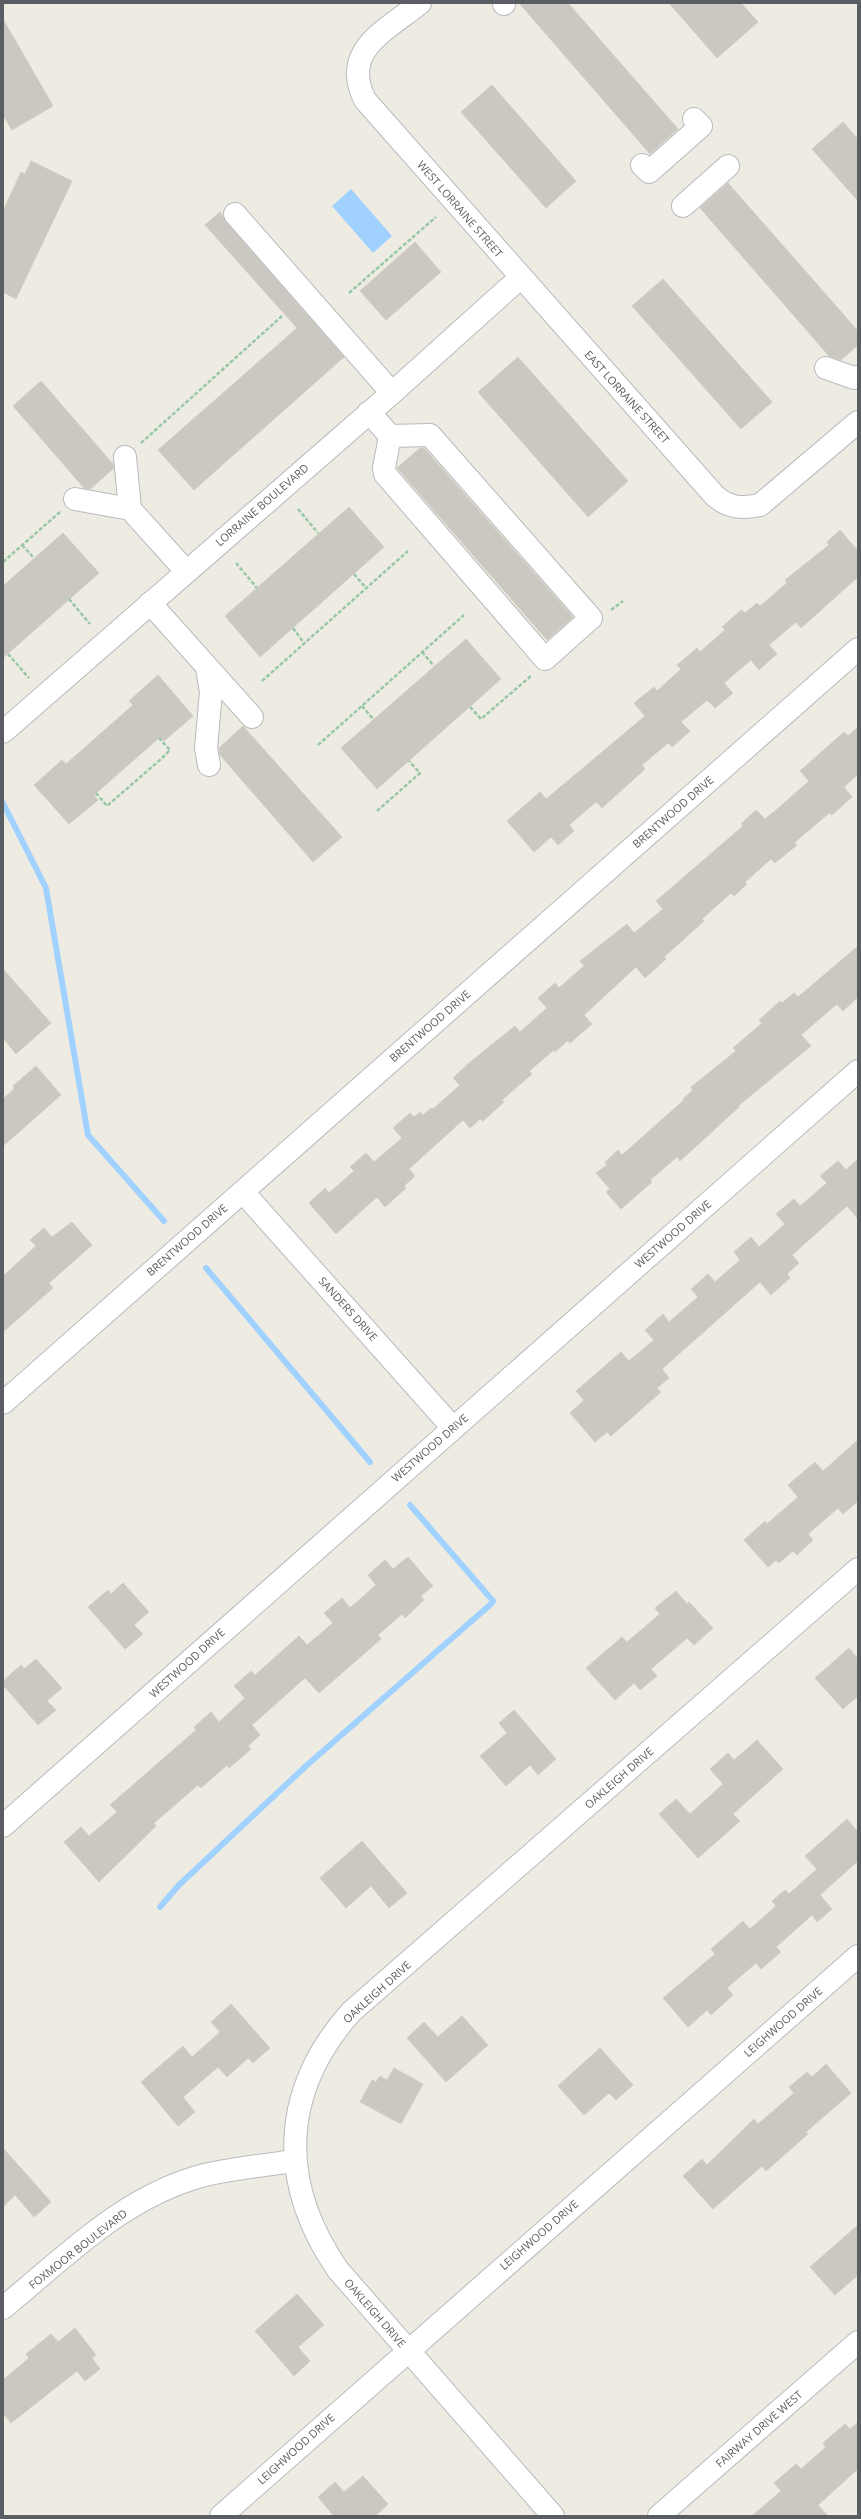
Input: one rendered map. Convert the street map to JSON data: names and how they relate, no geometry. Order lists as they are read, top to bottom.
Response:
{
  "streets": {
    "street": [
      "WEST LORRAINE STREET",
      "EAST LORRAINE STREET",
      "LORRAINE BOULEVARD",
      "BRENTWOOD DRIVE",
      "WESTWOOD DRIVE",
      "SANDERS DRIVE",
      "OAKLEIGH DRIVE",
      "LEIGHWOOD DRIVE",
      "FOXMOOR BOULEVARD",
      "FAIRWAY DRIVE WEST"
    ]
  },
  "crossings": [
    ["WEST LORRAINE STREET", "EAST LORRAINE STREET"],
    ["WEST LORRAINE STREET", "LORRAINE BOULEVARD"],
    ["EAST LORRAINE STREET", "LORRAINE BOULEVARD"],
    ["BRENTWOOD DRIVE", "SANDERS DRIVE"],
    ["WESTWOOD DRIVE", "SANDERS DRIVE"],
    ["OAKLEIGH DRIVE", "LEIGHWOOD DRIVE"],
    ["OAKLEIGH DRIVE", "FOXMOOR BOULEVARD"]
  ]
}
